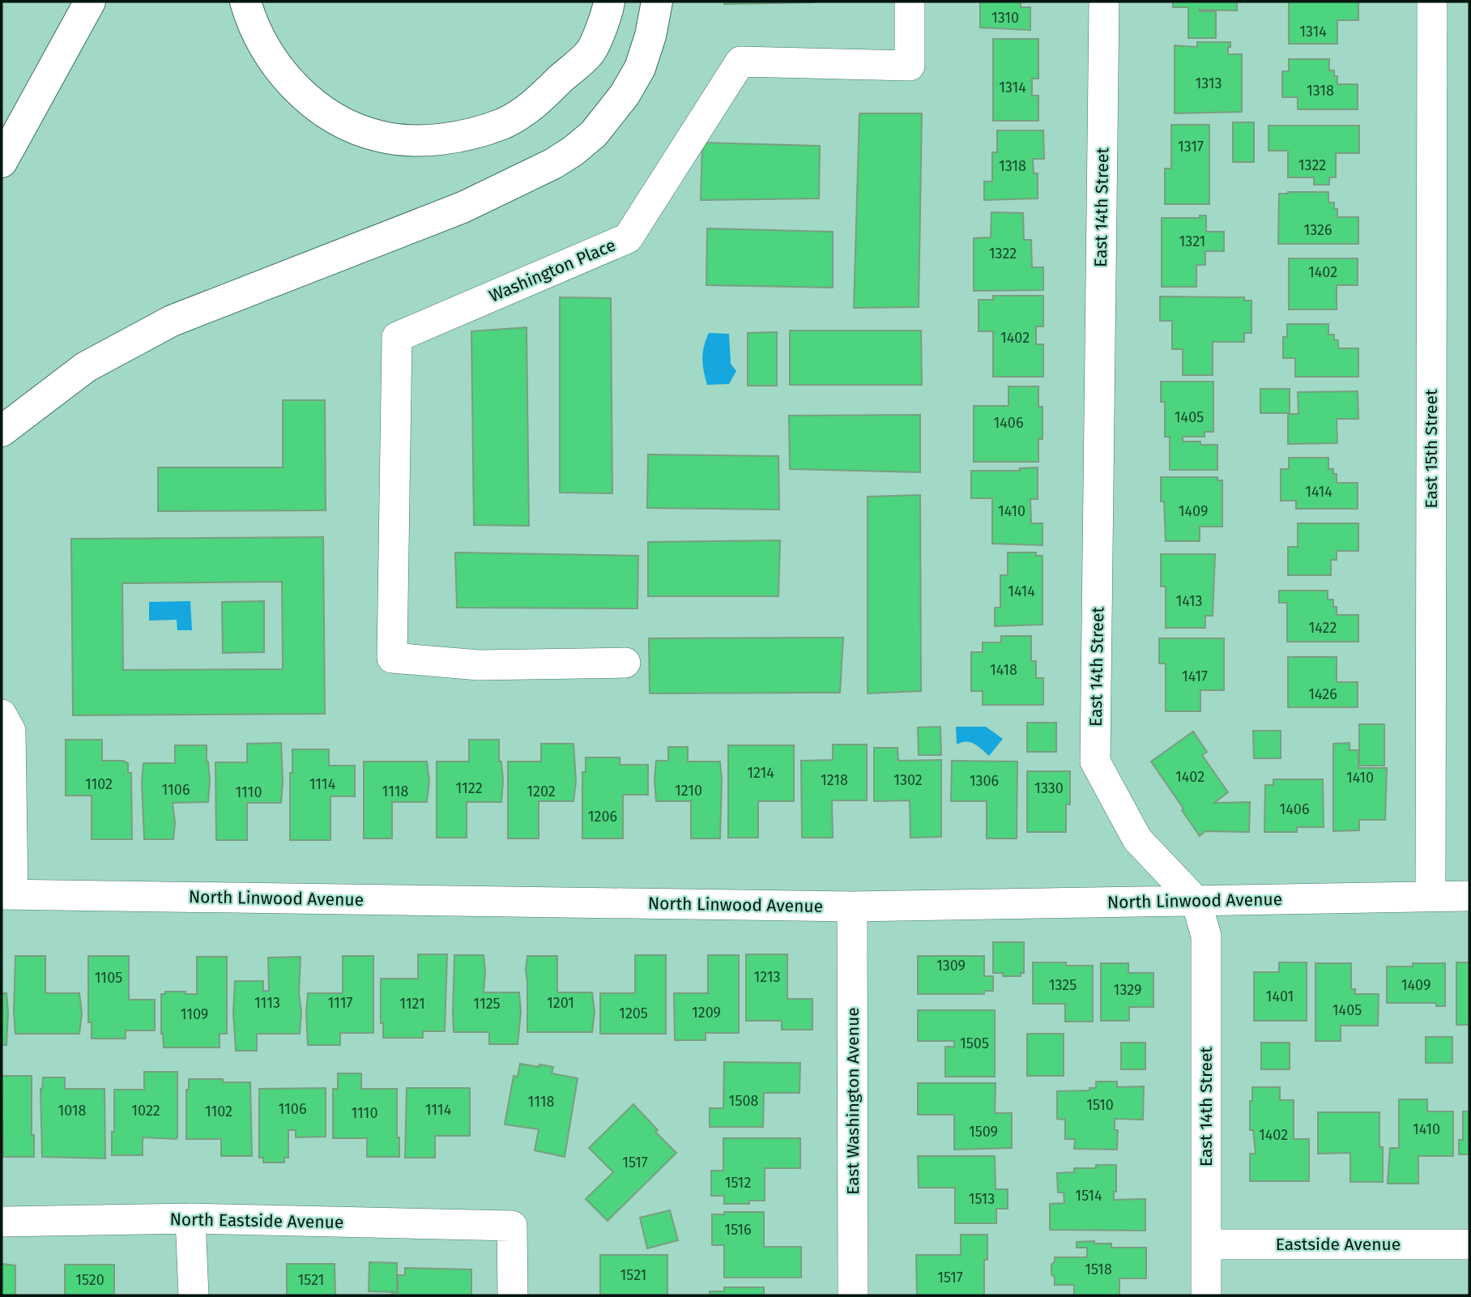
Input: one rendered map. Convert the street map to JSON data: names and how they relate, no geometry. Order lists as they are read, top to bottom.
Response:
{
  "streets": {
    "street": [
      "East 14th Street",
      "Washington Place",
      "East 15th Street",
      "North Linwood Avenue",
      "East Washington Avenue",
      "North Eastside Avenue",
      "Eastside Avenue"
    ]
  },
  "crossings": [
    ["East 14th Street", "North Linwood Avenue"],
    ["East 14th Street", "Eastside Avenue"],
    ["East 15th Street", "North Linwood Avenue"],
    ["North Linwood Avenue", "East Washington Avenue"]
  ],
  "house_numbers": [
    "1310",
    "1314",
    "1313",
    "1314",
    "1318",
    "1317",
    "1322",
    "1318",
    "1326",
    "1321",
    "1322",
    "1402",
    "1402",
    "1405",
    "1406",
    "1414",
    "1410",
    "1409",
    "1414",
    "1413",
    "1422",
    "1418",
    "1417",
    "1426",
    "1214",
    "1402",
    "1410",
    "1218",
    "1302",
    "1306",
    "1102",
    "1114",
    "1122",
    "1330",
    "1106",
    "1210",
    "1118",
    "1202",
    "1110",
    "1406",
    "1206",
    "1309",
    "1213",
    "1105",
    "1325",
    "1409",
    "1329",
    "1401",
    "1113",
    "1117",
    "1201",
    "1121",
    "1125",
    "1405",
    "1209",
    "1205",
    "1109",
    "1505",
    "1508",
    "1118",
    "1510",
    "1106",
    "1114",
    "1018",
    "1022",
    "1102",
    "1110",
    "1410",
    "1509",
    "1402",
    "1517",
    "1512",
    "1514",
    "1513",
    "1516",
    "1518",
    "1521",
    "1517",
    "1520",
    "1521"
  ]
}
